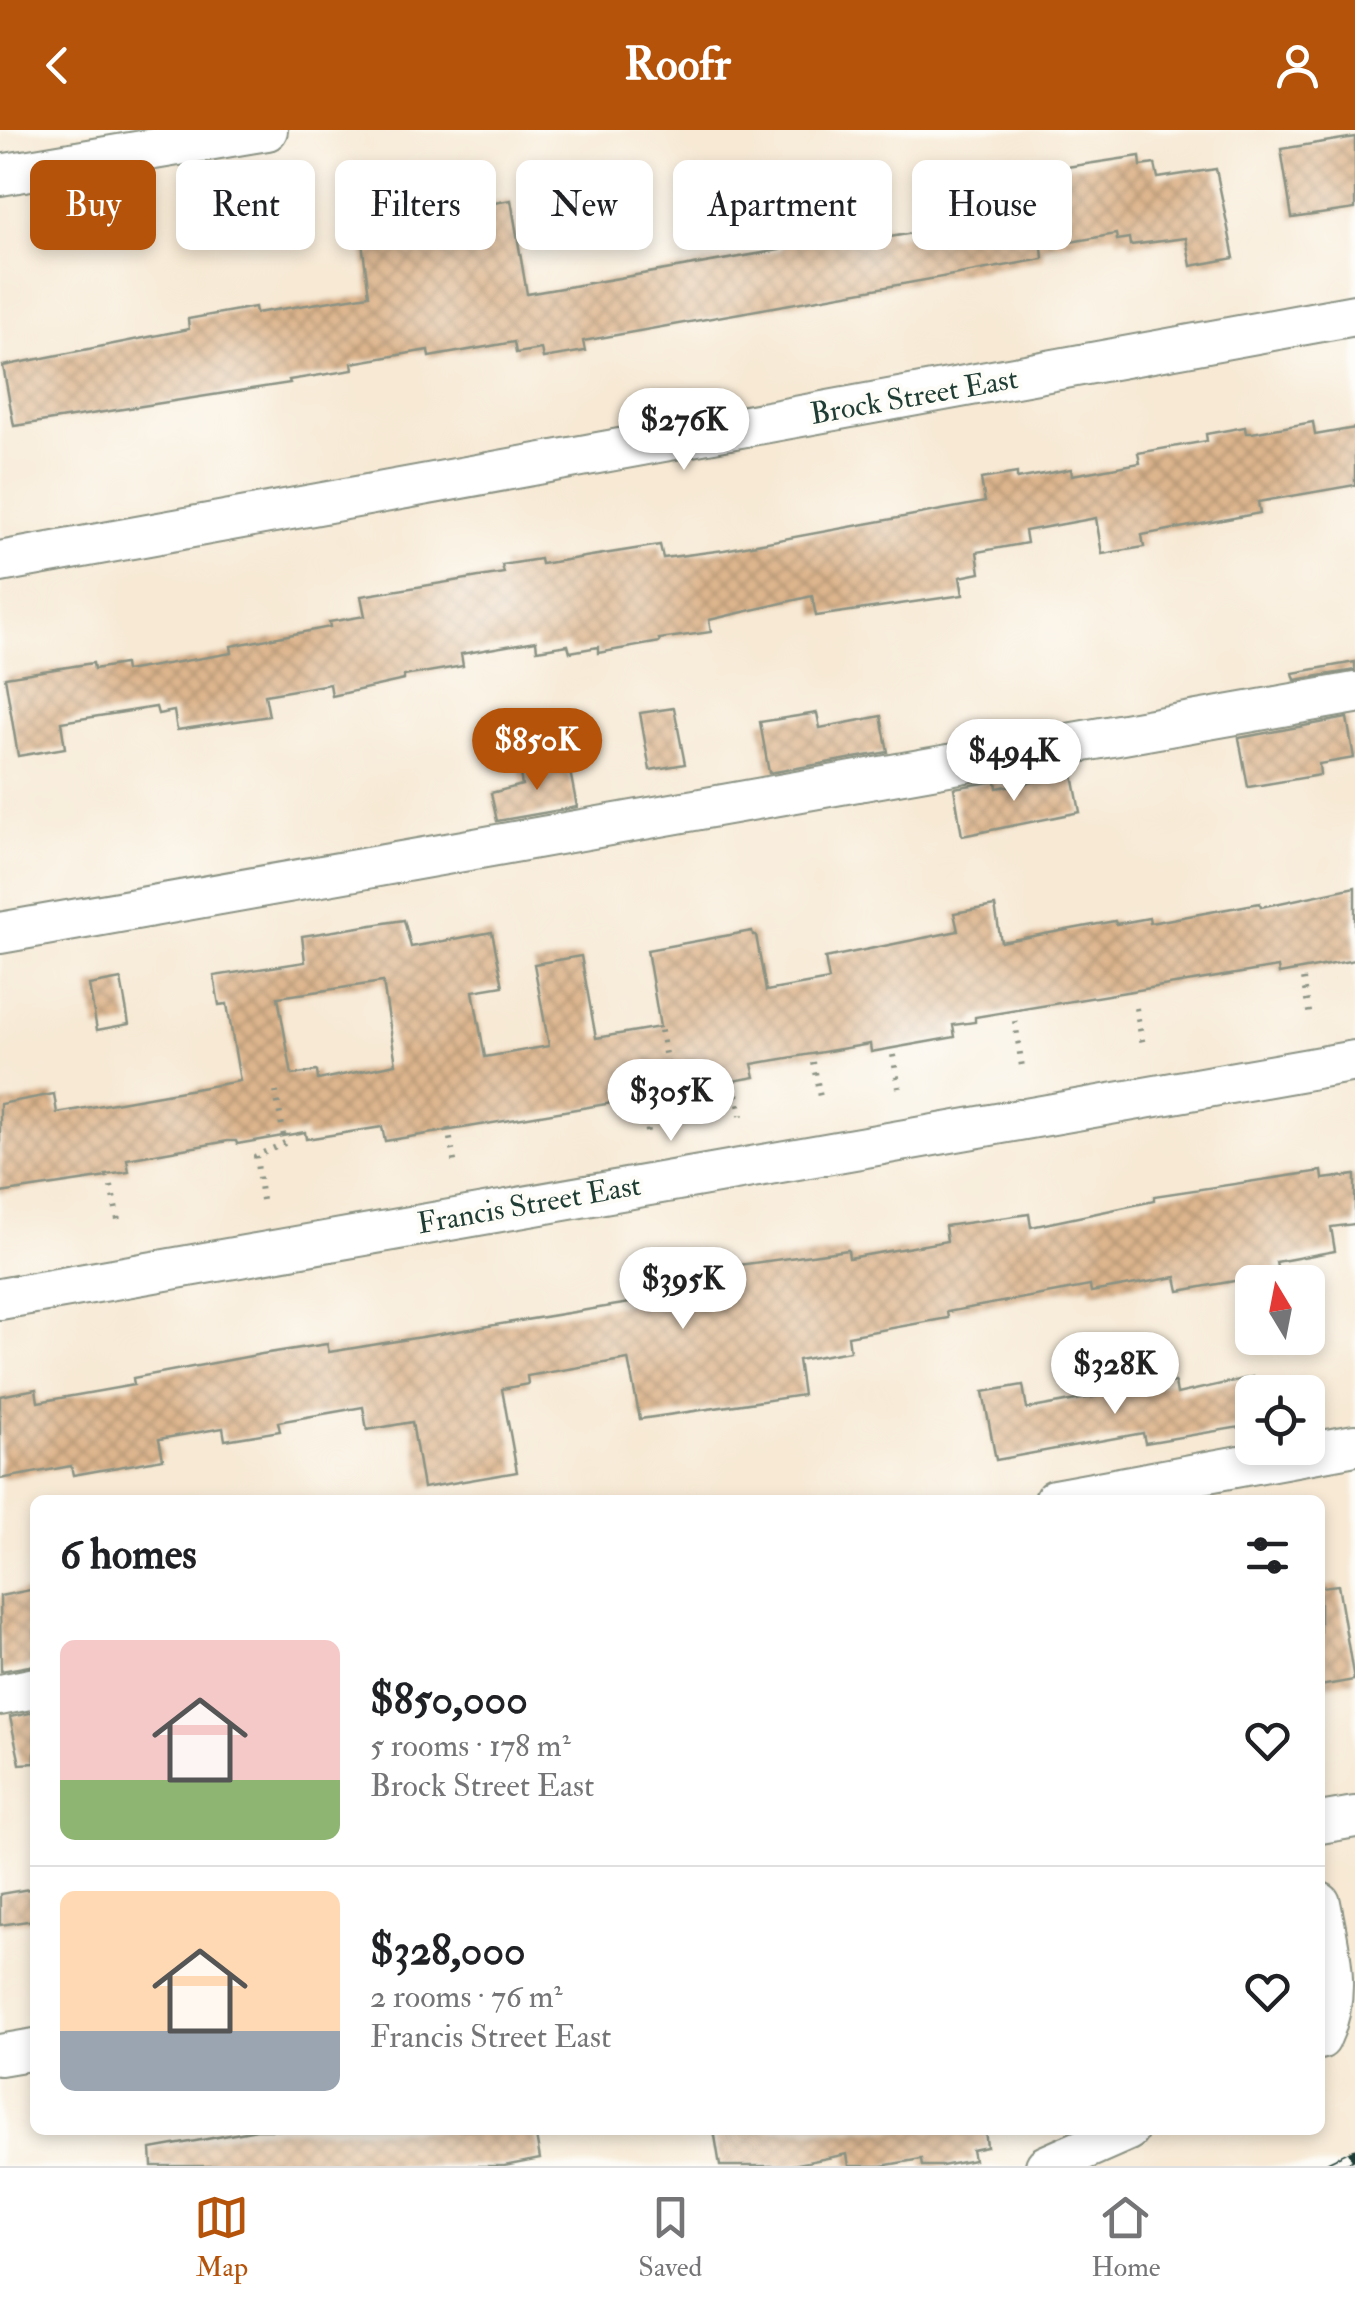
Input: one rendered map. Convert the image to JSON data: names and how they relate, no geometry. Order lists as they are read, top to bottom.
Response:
{
  "streets": {
    "street": ["Brock Street East", "Francis Street East"]
  },
  "north": "top",
  "page": {
    "header": "Roofr",
    "chip": [
      "Buy",
      "Rent",
      "Filters",
      "New",
      "Apartment",
      "House"
    ],
    "price": [
      "$276K",
      "$850K",
      "$494K",
      "$305K",
      "$395K",
      "$328K"
    ],
    "heading": "6 homes",
    "list": [
      {
        "name": "$850,000",
        "note": "5 rooms · 178 m² · Brock Street East"
      },
      {
        "name": "$328,000",
        "note": "2 rooms · 76 m² · Francis Street East"
      }
    ],
    "tabs": ["Map", "Saved", "Home"]
  }
}
